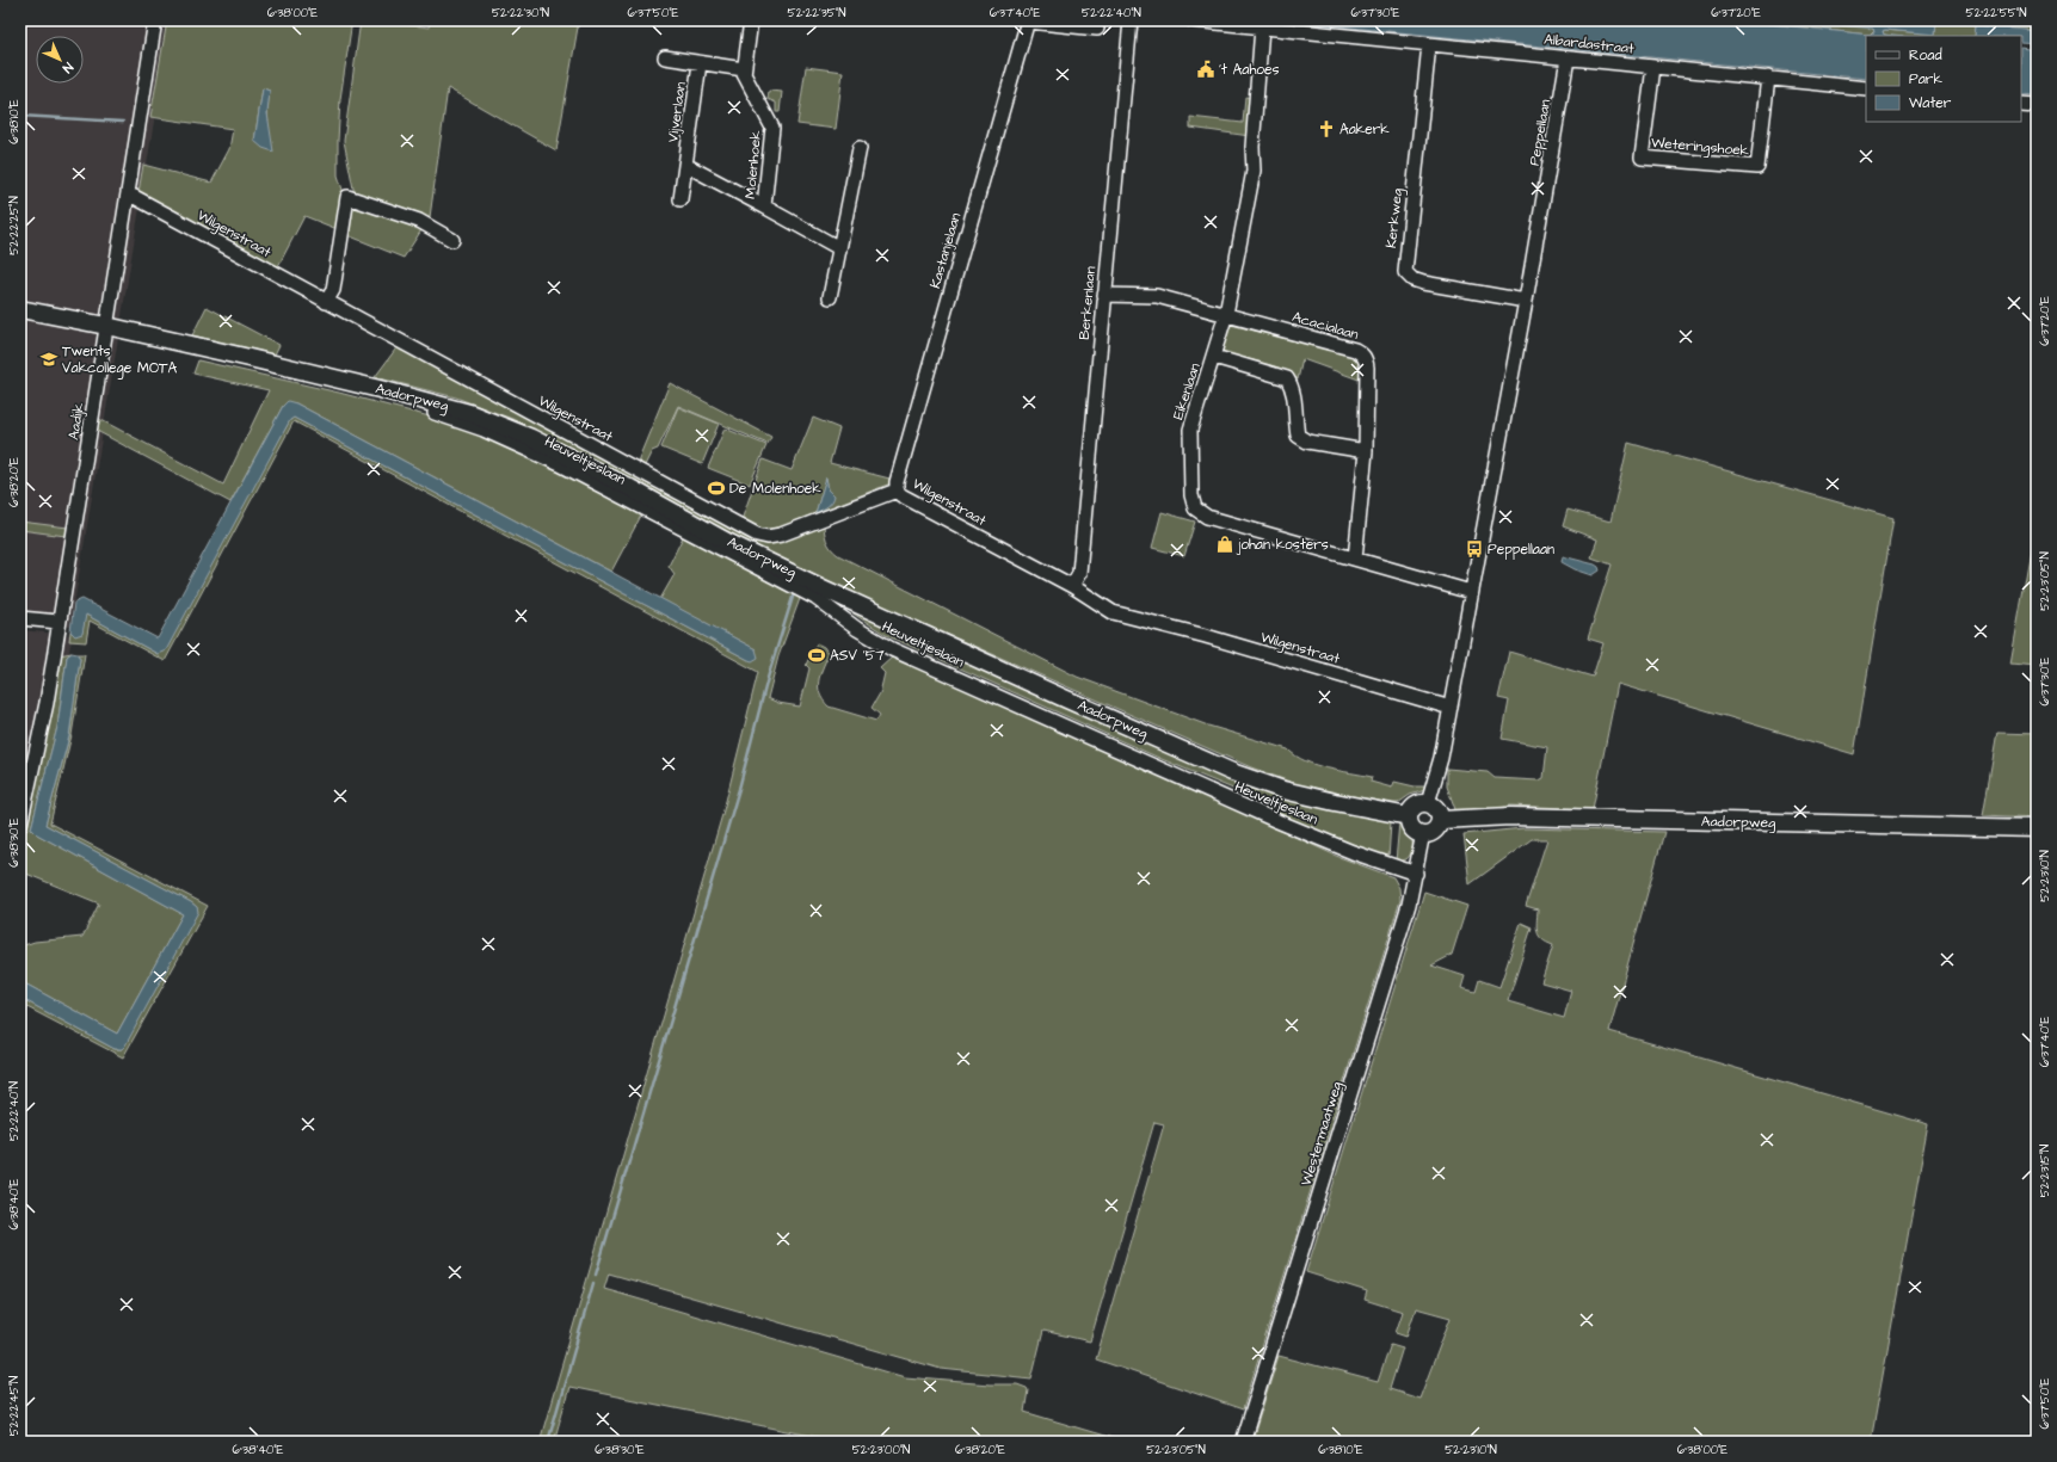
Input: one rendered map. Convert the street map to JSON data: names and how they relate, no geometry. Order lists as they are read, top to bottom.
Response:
{
  "streets": {
    "main road": ["Aadorpweg"],
    "street": [
      "Albardastraat",
      "Vijverlaan",
      "Peppellaan",
      "Weteringshoek",
      "Molenhoek",
      "Kerkweg",
      "Wilgenstraat",
      "Kastanjelaan",
      "Berkenlaan",
      "Acacialaan",
      "Eikenlaan",
      "Aadijk",
      "Heuveltjeslaan",
      "Westermaatweg"
    ]
  },
  "crossings": [
    ["Albardastraat", "Peppellaan"],
    ["Albardastraat", "Weteringshoek"],
    ["Albardastraat", "Kerkweg"],
    ["Albardastraat", "Eikenlaan"],
    ["Peppellaan", "Kerkweg"],
    ["Peppellaan", "Wilgenstraat"],
    ["Peppellaan", "Eikenlaan"],
    ["Peppellaan", "Aadorpweg"],
    ["Peppellaan", "Westermaatweg"],
    ["Wilgenstraat", "Kastanjelaan"],
    ["Wilgenstraat", "Berkenlaan"],
    ["Wilgenstraat", "Aadijk"],
    ["Berkenlaan", "Acacialaan"],
    ["Acacialaan", "Eikenlaan"],
    ["Aadorpweg", "Aadijk"],
    ["Aadorpweg", "Westermaatweg"],
    ["Heuveltjeslaan", "Westermaatweg"]
  ],
  "places": {
    "public building": ["'t Aahoes"],
    "church": ["Aakerk"],
    "school or university": ["Twents Vakcollege MOTA"],
    "sports": ["De Molenhoek", "ASV '57"],
    "shop": ["johan kosters"],
    "bus stop": ["Peppellaan"]
  },
  "legend": ["Road", "Park", "Water"],
  "north": "bottom right",
  "coordinates": [
    "6°38'00\"E",
    "52°22'30\"N",
    "6°37'50\"E",
    "52°22'35\"N",
    "6°37'40\"E",
    "52°22'40\"N",
    "6°37'30\"E",
    "6°37'20\"E",
    "52°22'55\"N",
    "6°38'10\"E",
    "52°22'25\"N",
    "6°38'20\"E",
    "52°23'05\"N",
    "6°38'30\"E",
    "52°23'10\"N",
    "52°23'15\"N",
    "6°38'40\"E",
    "52°22'45\"N",
    "52°23'00\"N"
  ]
}
